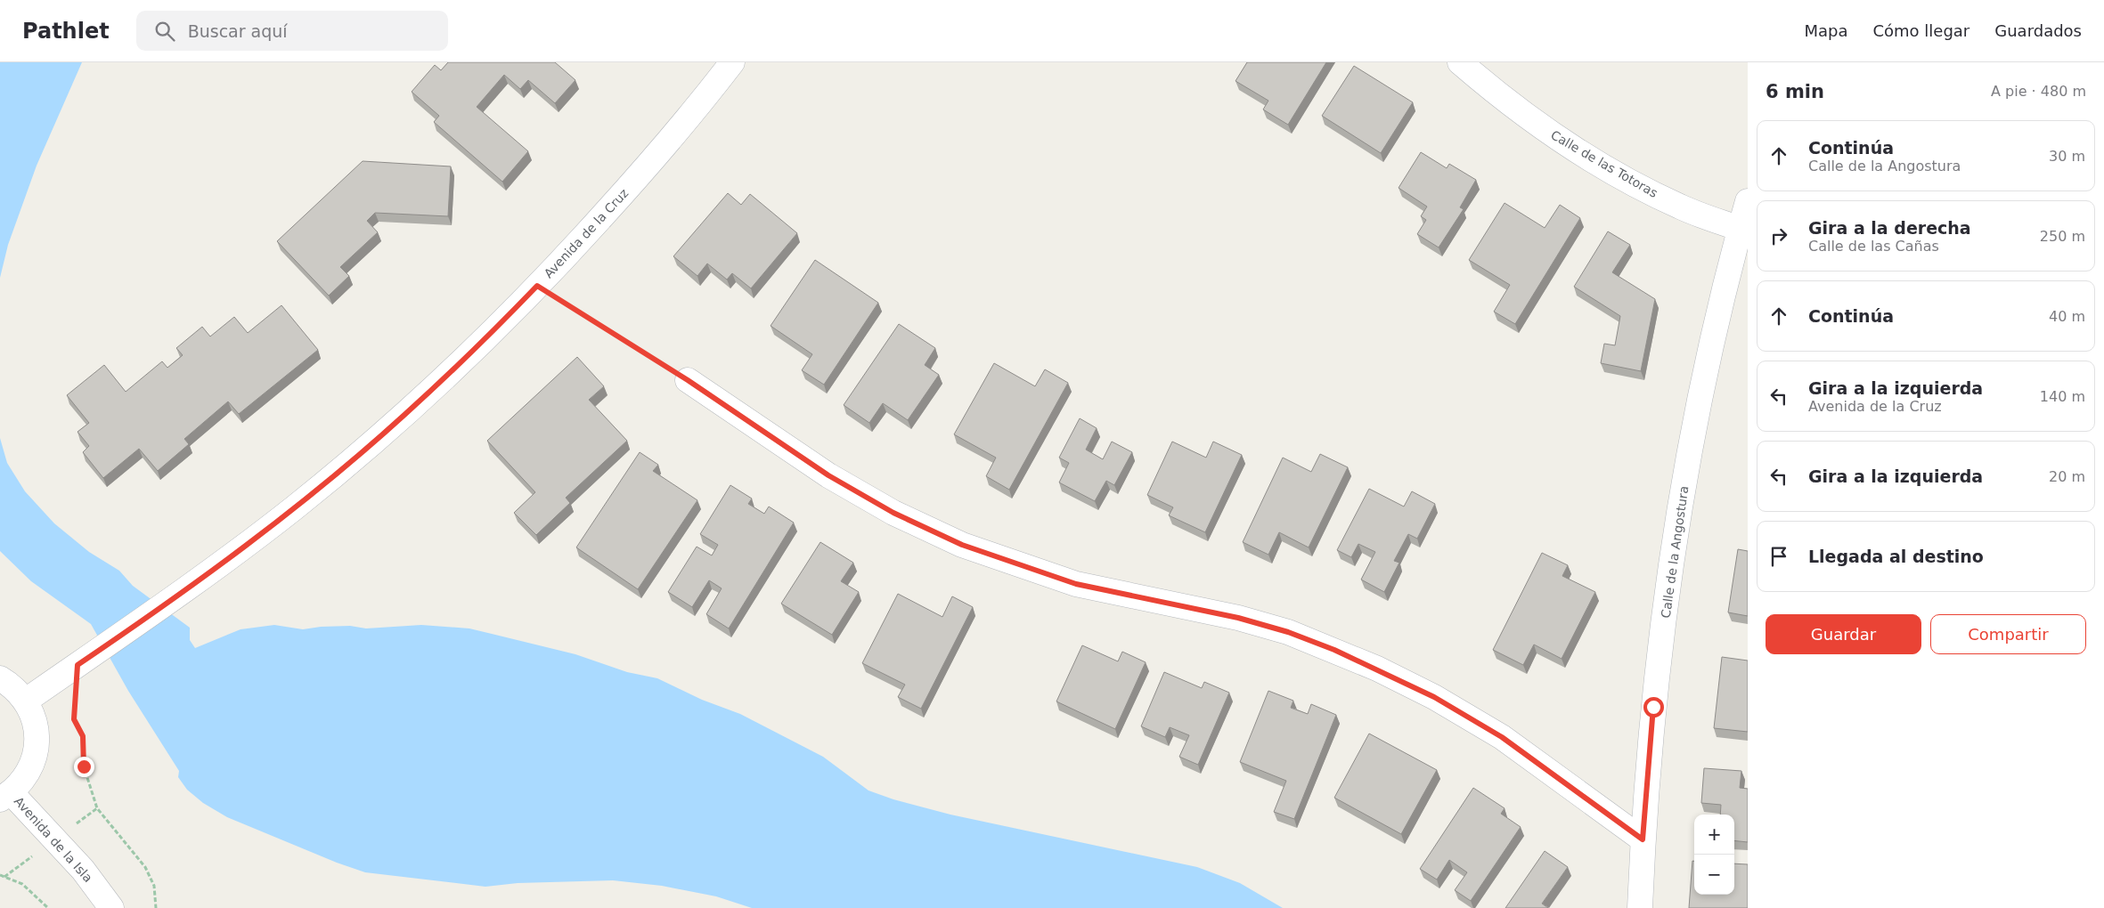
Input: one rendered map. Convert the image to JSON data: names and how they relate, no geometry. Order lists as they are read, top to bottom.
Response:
{
  "streets": {
    "street": [
      "Calle de las Totoras",
      "Avenida de la Cruz",
      "Calle de la Angostura",
      "Avenida de la Isla"
    ]
  },
  "crossings": [
    ["Calle de las Totoras", "Calle de la Angostura"]
  ],
  "page": {
    "header": "Pathlet",
    "search": "Buscar aquí",
    "nav": ["Mapa", "Cómo llegar", "Guardados"],
    "heading": ["6 min", "A pie · 480 m"],
    "list": [
      ["Continúa", "Calle de la Angostura", "30 m"],
      ["Gira a la derecha", "Calle de las Cañas", "250 m"],
      ["Continúa", "40 m"],
      ["Gira a la izquierda", "Avenida de la Cruz", "140 m"],
      ["Gira a la izquierda", "20 m"],
      "Llegada al destino"
    ],
    "buttons": ["Guardar", "Compartir"],
    "map_buttons": ["+", "−"]
  }
}
